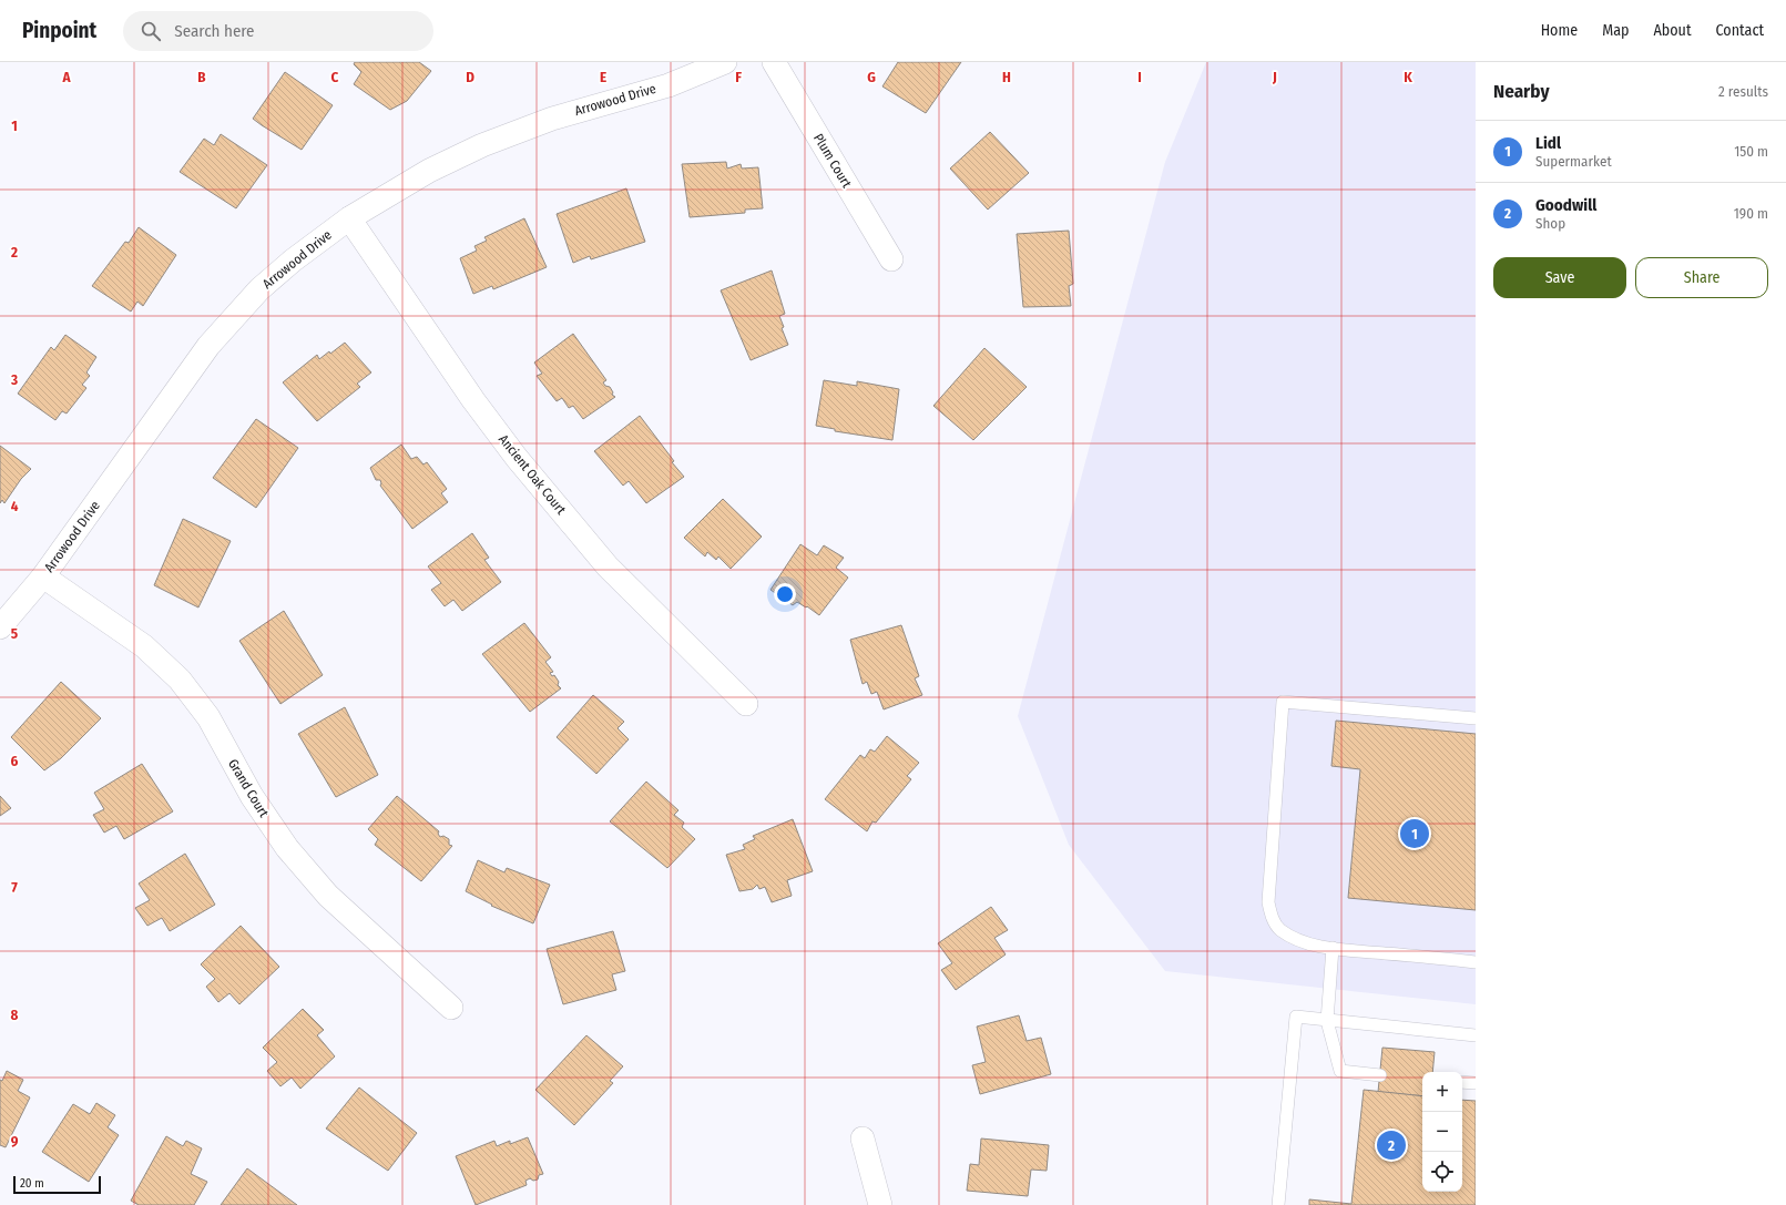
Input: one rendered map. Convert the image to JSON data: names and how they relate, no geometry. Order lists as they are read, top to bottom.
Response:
{
  "streets": {
    "street": [
      "Arrowood Drive",
      "Plum Court",
      "Ancient Oak Court",
      "Grand Court"
    ]
  },
  "crossings": [
    ["Arrowood Drive", "Ancient Oak Court"],
    ["Arrowood Drive", "Grand Court"]
  ],
  "scale_bar": "20 m",
  "page": {
    "header": "Pinpoint",
    "search": "Search here",
    "nav": [
      "Home",
      "Map",
      "About",
      "Contact"
    ],
    "heading": ["Nearby", "2 results"],
    "list": [
      {
        "mark": "1",
        "name": "Lidl",
        "note": "Supermarket",
        "value": "150 m"
      },
      {
        "mark": "2",
        "name": "Goodwill",
        "note": "Shop",
        "value": "190 m"
      }
    ],
    "buttons": ["Save", "Share"],
    "pins": ["1", "2"],
    "map_buttons": ["+", "−"],
    "scale": "20 m"
  },
  "grid": {
    "columns": [
      "A",
      "B",
      "C",
      "D",
      "E",
      "F",
      "G",
      "H",
      "I",
      "J",
      "K"
    ],
    "rows": [
      "1",
      "2",
      "3",
      "4",
      "5",
      "6",
      "7",
      "8",
      "9"
    ]
  }
}
